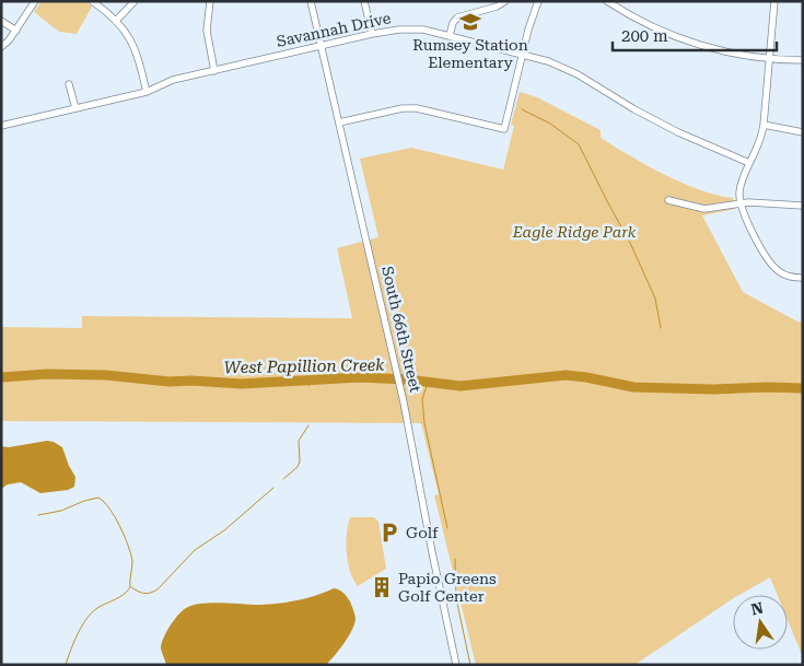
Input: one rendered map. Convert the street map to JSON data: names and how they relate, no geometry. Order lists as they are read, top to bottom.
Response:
{
  "streets": {
    "street": ["Savannah Drive", "South 66th Street"]
  },
  "crossings": [
    ["Savannah Drive", "South 66th Street"]
  ],
  "water": ["West Papillion Creek"],
  "parks": ["Eagle Ridge Park"],
  "places": {
    "school or university": ["Rumsey Station Elementary"],
    "parking": ["Golf"],
    "building": ["Papio Greens Golf Center"]
  },
  "scale_bar": "200 m",
  "north": "top"
}
